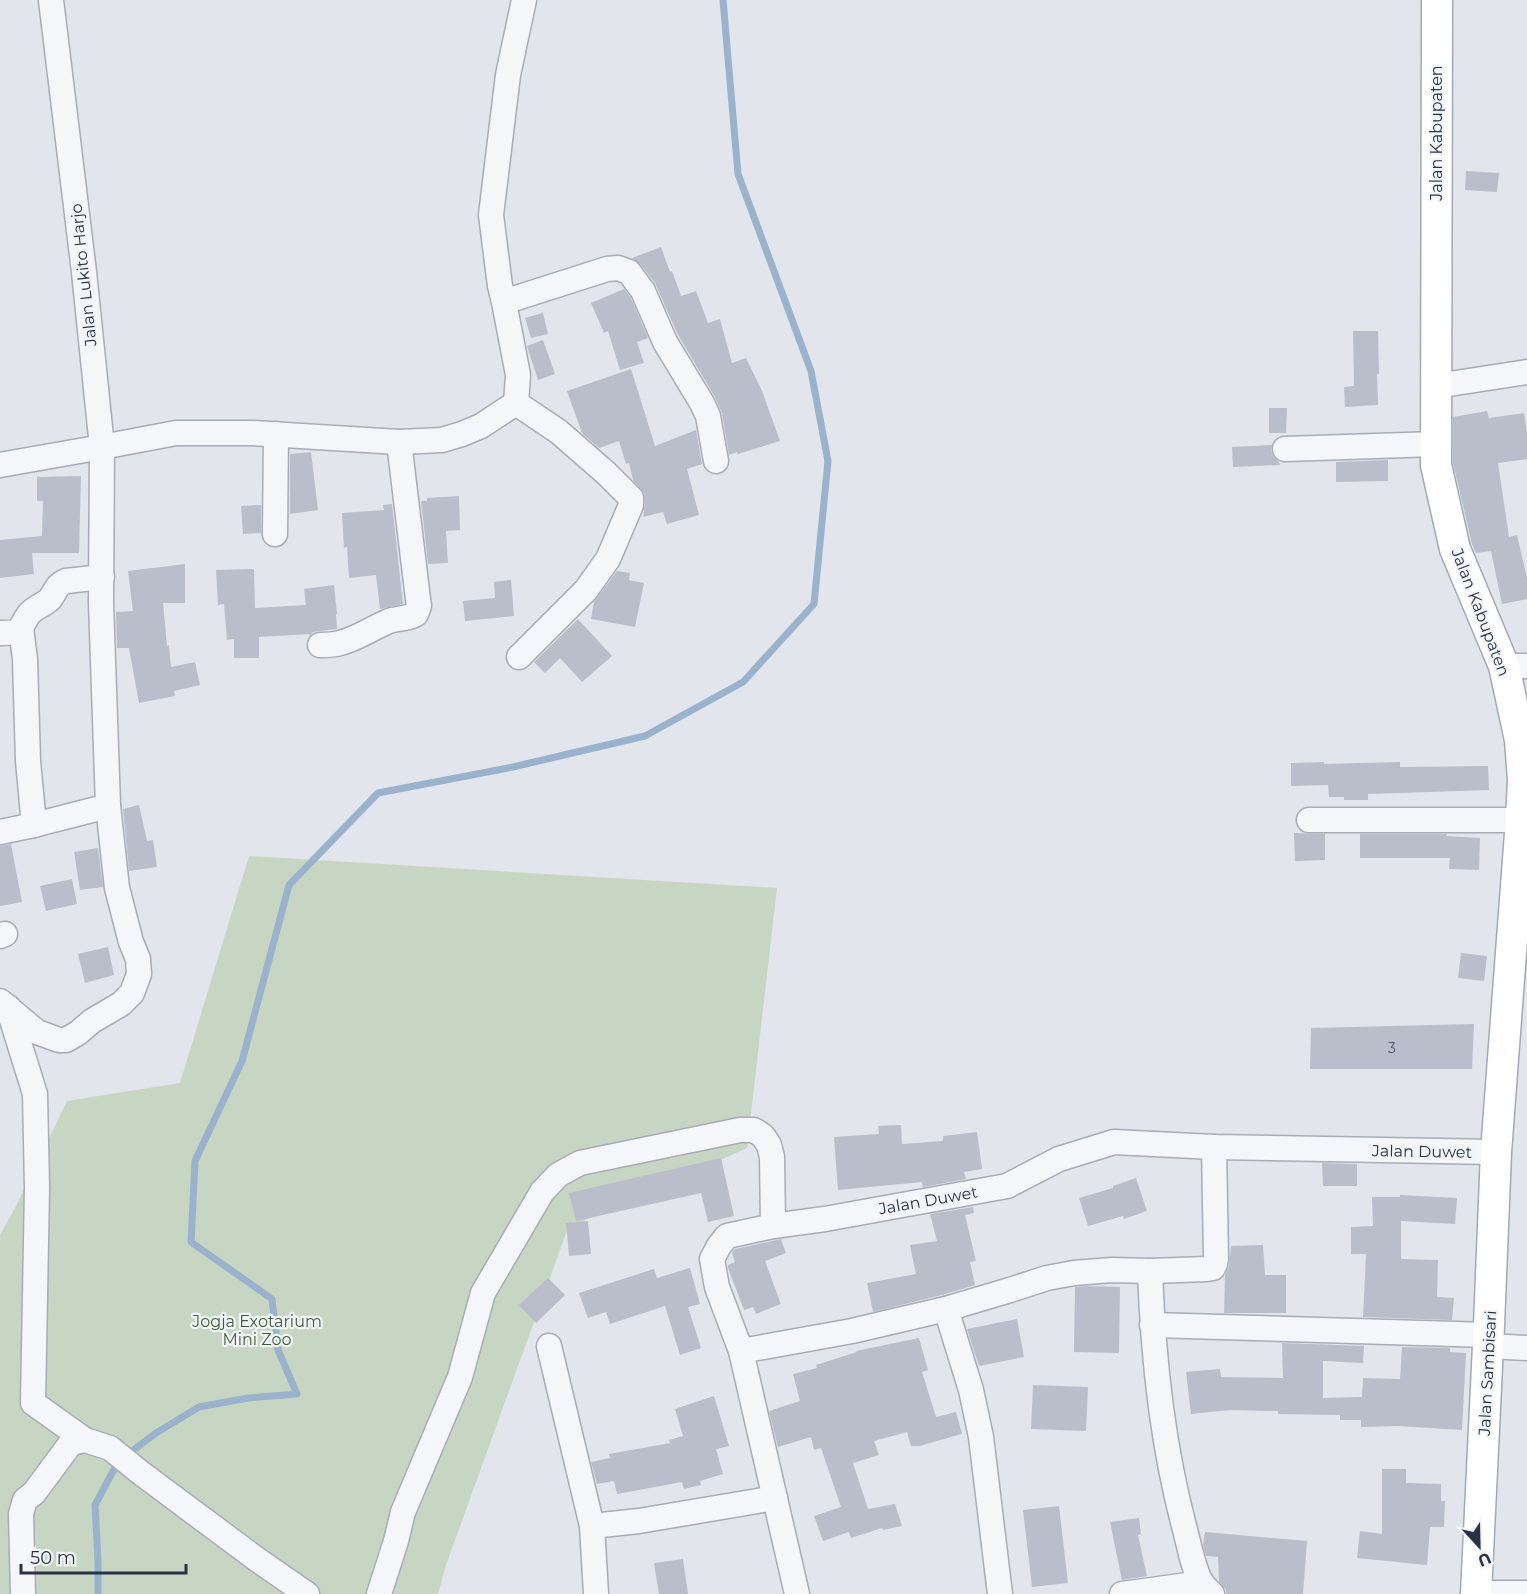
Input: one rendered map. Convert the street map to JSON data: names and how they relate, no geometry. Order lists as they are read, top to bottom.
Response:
{
  "streets": {
    "main road": ["Jalan Kabupaten", "Jalan Sambisari"],
    "street": ["Jalan Lukito Harjo", "Jalan Duwet"]
  },
  "crossings": [
    ["Jalan Kabupaten", "Jalan Duwet"],
    ["Jalan Kabupaten", "Jalan Sambisari"],
    ["Jalan Duwet", "Jalan Sambisari"]
  ],
  "parks": ["Jogja Exotarium Mini Zoo"],
  "house_numbers": ["3"],
  "scale_bar": "50 m",
  "north": "bottom"
}
